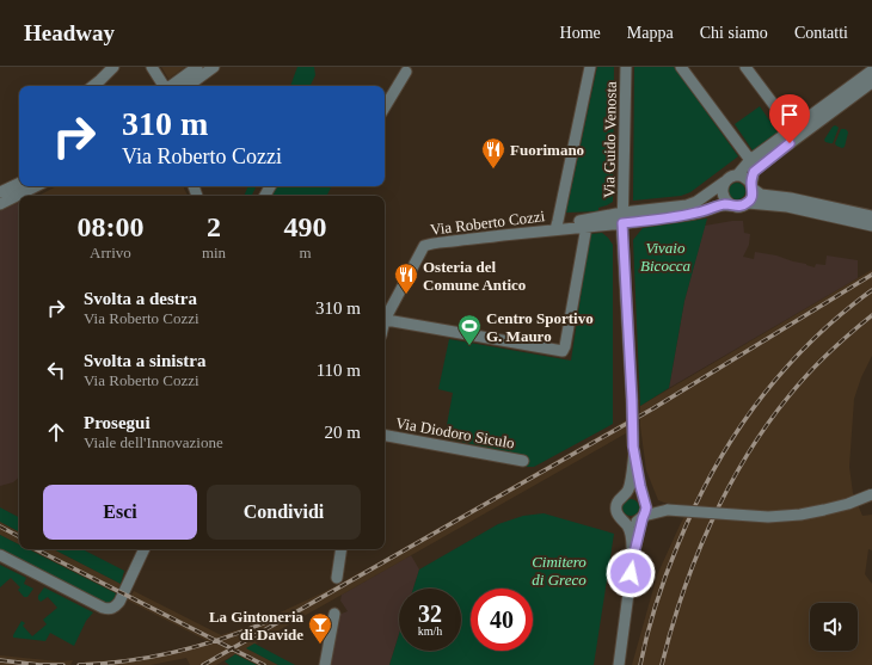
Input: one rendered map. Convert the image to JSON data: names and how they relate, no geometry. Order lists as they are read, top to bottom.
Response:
{
  "streets": {
    "street": ["Via Guido Venosta", "Via Roberto Cozzi", "Via Diodoro Siculo"]
  },
  "crossings": [
    ["Via Guido Venosta", "Via Roberto Cozzi"]
  ],
  "parks": ["Vivaio Bicocca", "Cimitero di Greco"],
  "places": {
    "restaurant": ["Fuorimano", "Osteria del Comune Antico"],
    "sports": ["Centro Sportivo G. Mauro"],
    "bar": ["La Gintoneria di Davide"]
  },
  "page": {
    "header": "Headway",
    "nav": [
      "Home",
      "Mappa",
      "Chi siamo",
      "Contatti"
    ],
    "turn": ["310 m", "Via Roberto Cozzi"],
    "eta": [
      "08:00",
      "Arrivo",
      "2",
      "min",
      "490",
      "m"
    ],
    "list": [
      {
        "name": "Svolta a destra",
        "note": "Via Roberto Cozzi",
        "value": "310 m"
      },
      {
        "name": "Svolta a sinistra",
        "note": "Via Roberto Cozzi",
        "value": "110 m"
      },
      {
        "name": "Prosegui",
        "note": "Viale dell'Innovazione",
        "value": "20 m"
      }
    ],
    "buttons": ["Esci", "Condividi"],
    "speed": "32 km/h",
    "limit": "40"
  }
}
